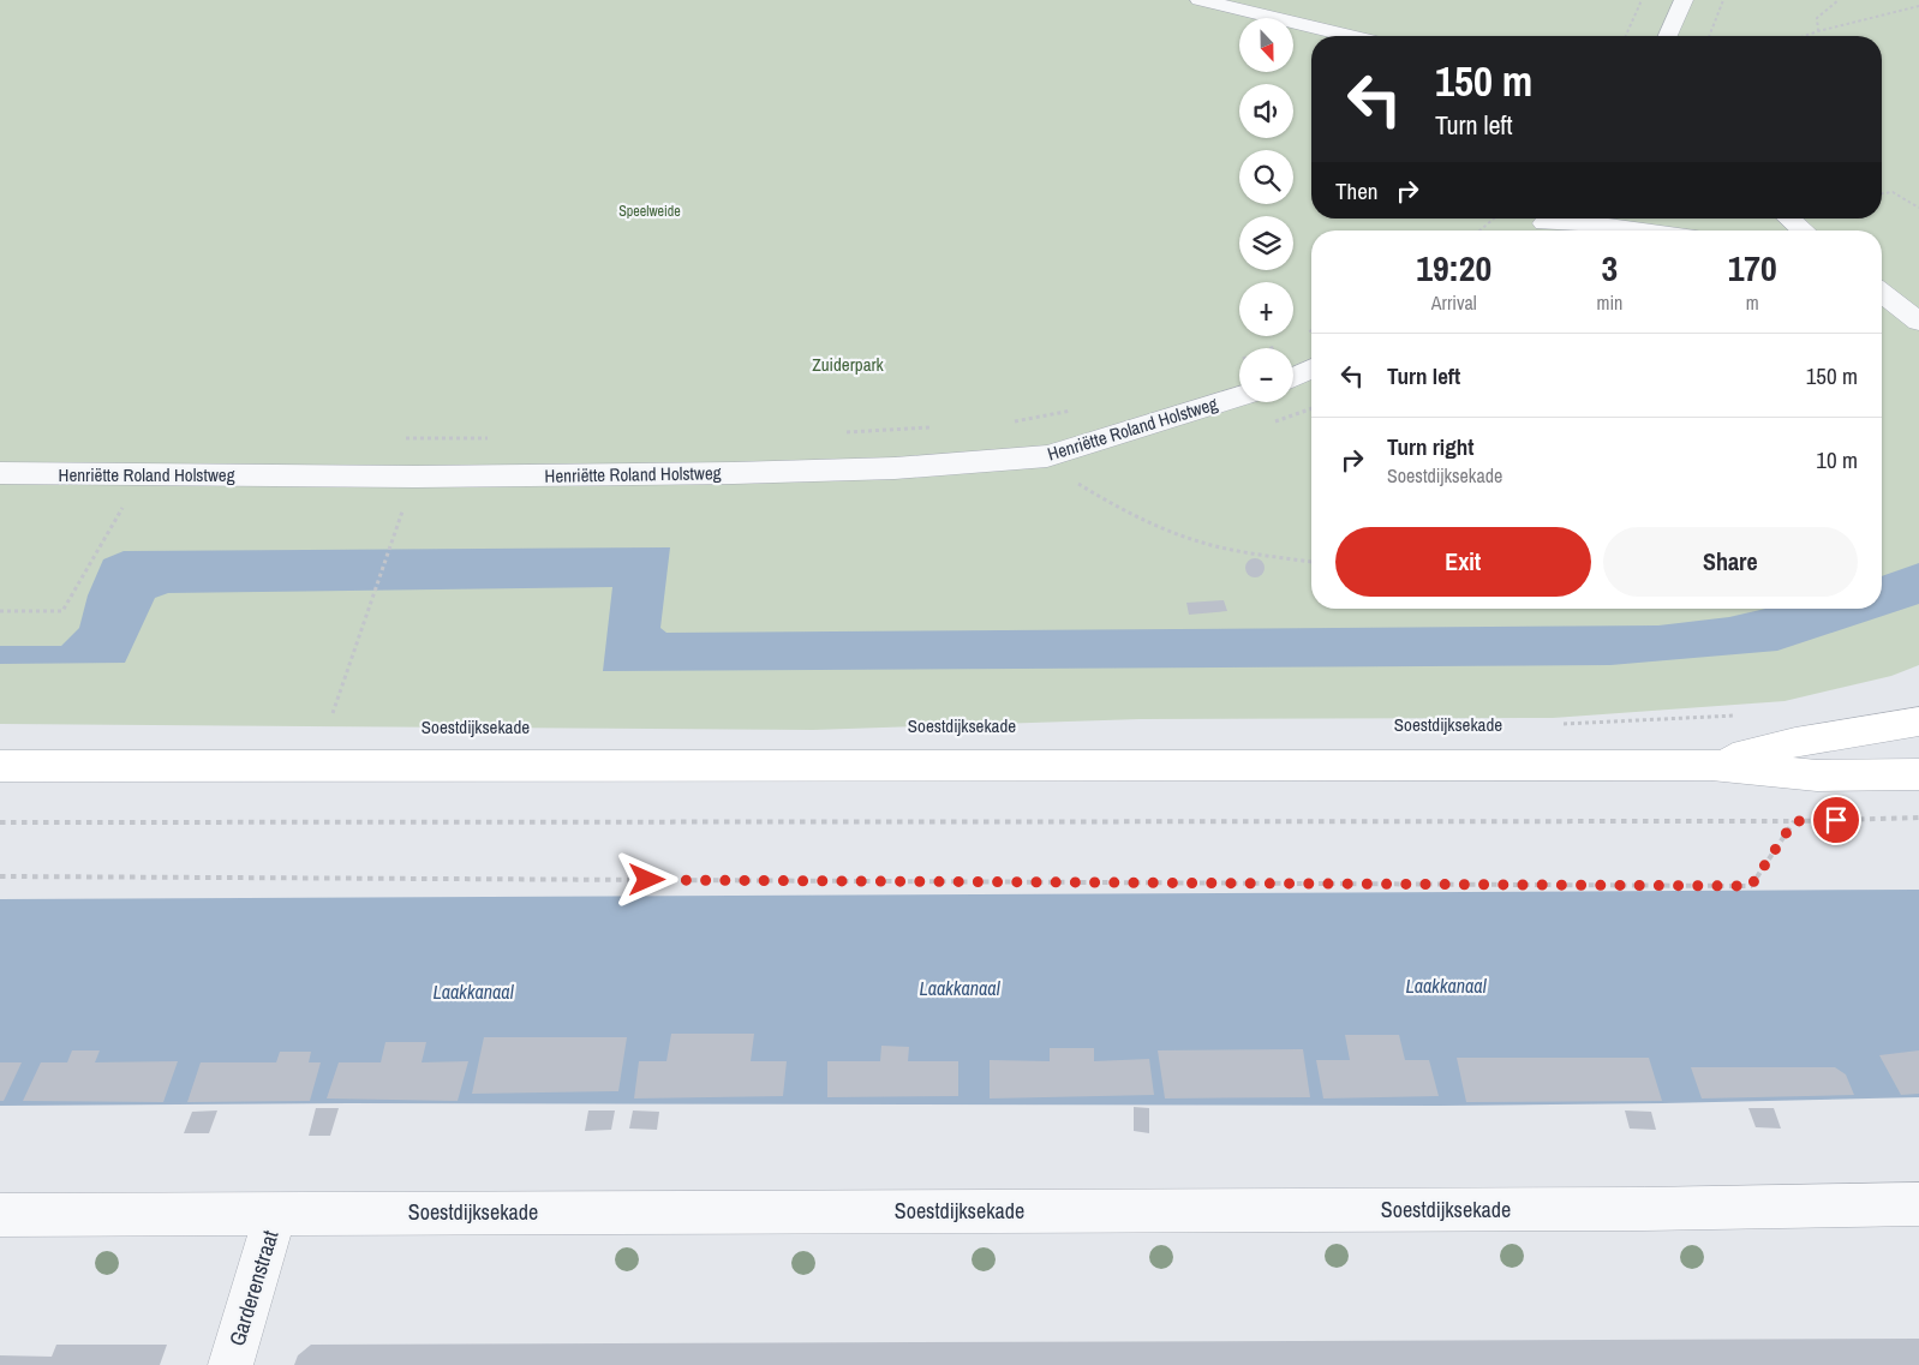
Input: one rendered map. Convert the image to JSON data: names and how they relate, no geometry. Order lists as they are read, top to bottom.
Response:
{
  "streets": {
    "street": ["Henriëtte Roland Holstweg", "Soestdijksekade", "Garderenstraat"]
  },
  "crossings": [
    ["Soestdijksekade", "Garderenstraat"]
  ],
  "water": ["Laakkanaal"],
  "parks": ["Speelweide", "Zuiderpark"],
  "north": "bottom",
  "page": {
    "map_buttons": ["+", "−"],
    "turn": ["150 m", "Turn left"],
    "then": "Then",
    "eta": [
      "19:20",
      "Arrival",
      "3",
      "min",
      "170",
      "m"
    ],
    "list": [
      {
        "name": "Turn left",
        "value": "150 m"
      },
      {
        "name": "Turn right",
        "note": "Soestdijksekade",
        "value": "10 m"
      }
    ],
    "buttons": ["Exit", "Share"]
  }
}
